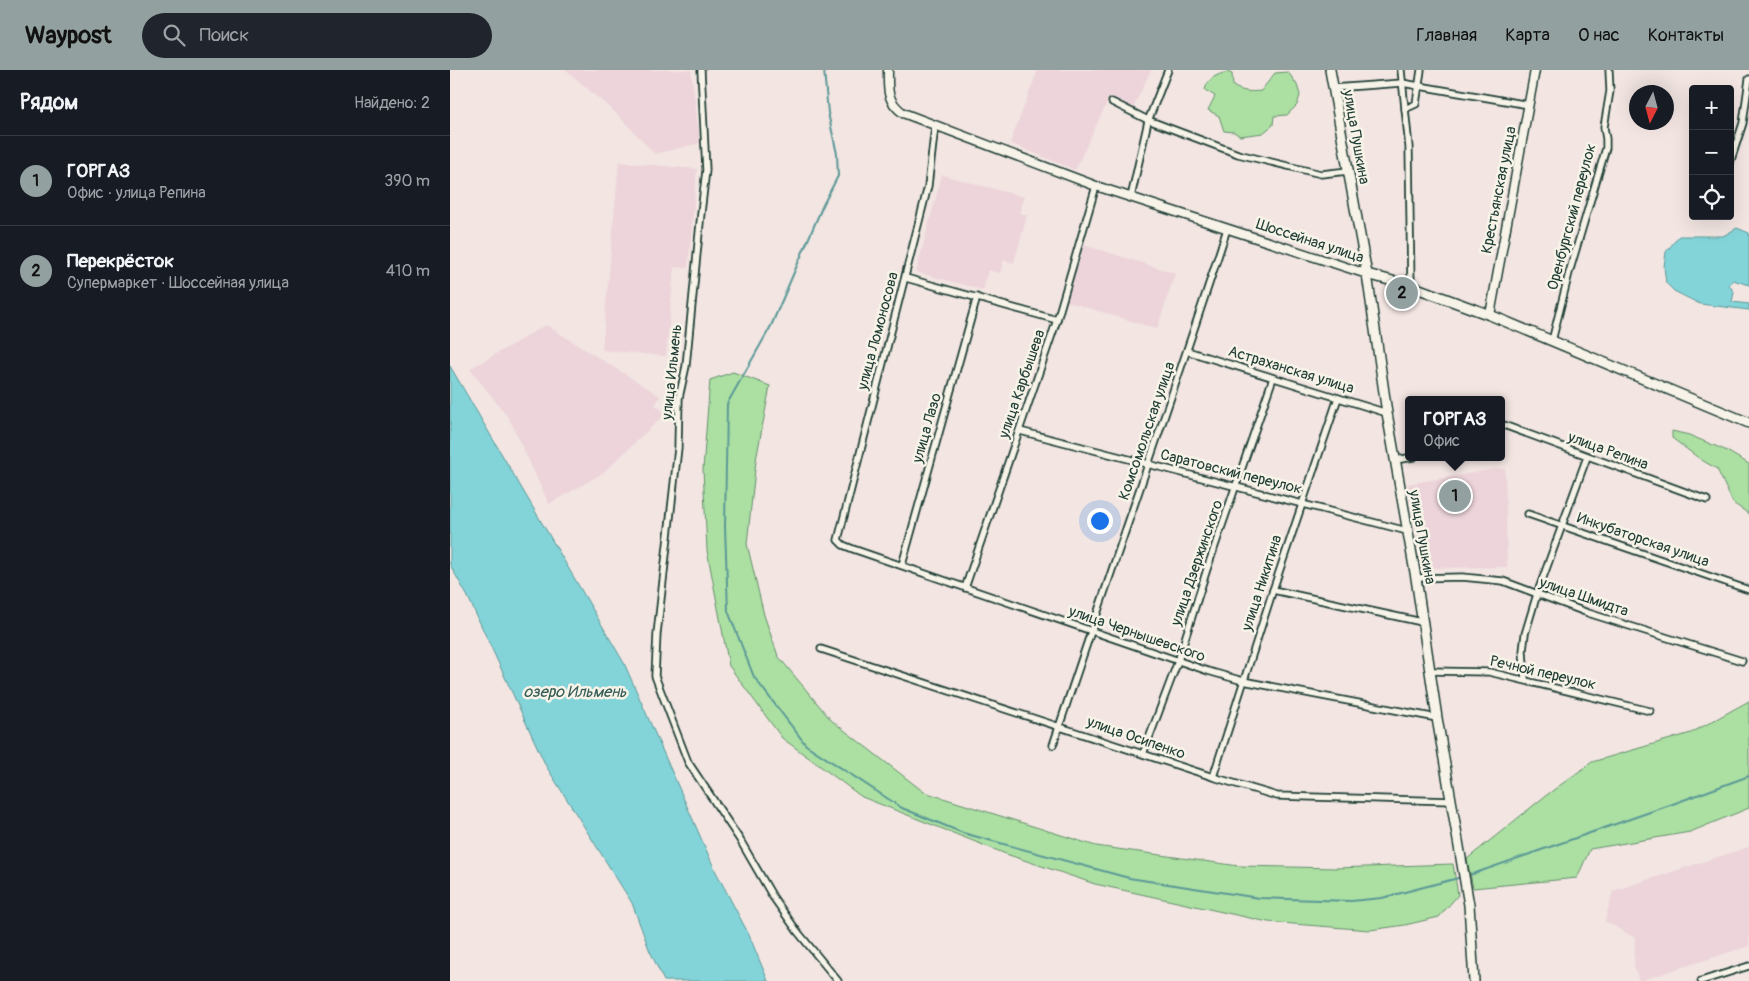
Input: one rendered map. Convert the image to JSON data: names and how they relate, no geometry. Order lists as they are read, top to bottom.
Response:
{
  "streets": {
    "main road": ["улица Пушкина", "Шоссейная улица"],
    "street": [
      "Крестьянская улица",
      "Оренбургский переулок",
      "улица Ломоносова",
      "Астраханская улица",
      "улица Ильмень",
      "улица Карбышева",
      "улица Лазо",
      "Комсомольская улица",
      "улица Репина",
      "Саратовский переулок",
      "Инкубаторская улица",
      "улица Дзержинского",
      "улица Никитина",
      "улица Шмидта",
      "улица Чернышевского",
      "Речной переулок",
      "улица Осипенко"
    ]
  },
  "crossings": [
    ["улица Пушкина", "Шоссейная улица"],
    ["улица Пушкина", "Астраханская улица"],
    ["улица Пушкина", "Саратовский переулок"],
    ["улица Пушкина", "улица Шмидта"],
    ["улица Пушкина", "улица Чернышевского"],
    ["улица Пушкина", "Речной переулок"],
    ["улица Пушкина", "улица Осипенко"],
    ["Крестьянская улица", "Шоссейная улица"],
    ["Оренбургский переулок", "Шоссейная улица"],
    ["Шоссейная улица", "улица Ломоносова"],
    ["Шоссейная улица", "улица Карбышева"],
    ["Шоссейная улица", "Комсомольская улица"],
    ["улица Ломоносова", "улица Чернышевского"],
    ["Астраханская улица", "Комсомольская улица"],
    ["Астраханская улица", "улица Дзержинского"],
    ["Астраханская улица", "улица Никитина"],
    ["улица Карбышева", "Саратовский переулок"],
    ["улица Карбышева", "улица Чернышевского"],
    ["улица Лазо", "улица Чернышевского"],
    ["Комсомольская улица", "Саратовский переулок"],
    ["Комсомольская улица", "улица Чернышевского"],
    ["Комсомольская улица", "улица Осипенко"],
    ["Саратовский переулок", "улица Дзержинского"],
    ["Саратовский переулок", "улица Никитина"],
    ["улица Дзержинского", "улица Чернышевского"],
    ["улица Дзержинского", "улица Осипенко"],
    ["улица Никитина", "улица Чернышевского"],
    ["улица Никитина", "улица Осипенко"]
  ],
  "water": ["озеро Ильмень"],
  "north": "bottom",
  "page": {
    "header": "Waypost",
    "search": "Поиск",
    "nav": [
      "Главная",
      "Карта",
      "О нас",
      "Контакты"
    ],
    "heading": ["Рядом", "Найдено: 2"],
    "map_buttons": ["+", "−"],
    "list": [
      {
        "mark": "1",
        "name": "ГОРГАЗ",
        "note": "Офис · улица Репина",
        "value": "390 m"
      },
      {
        "mark": "2",
        "name": "Перекрёсток",
        "note": "Супермаркет · Шоссейная улица",
        "value": "410 m"
      }
    ],
    "pins": ["2", "1"],
    "popup": ["ГОРГАЗ", "Офис"]
  }
}
